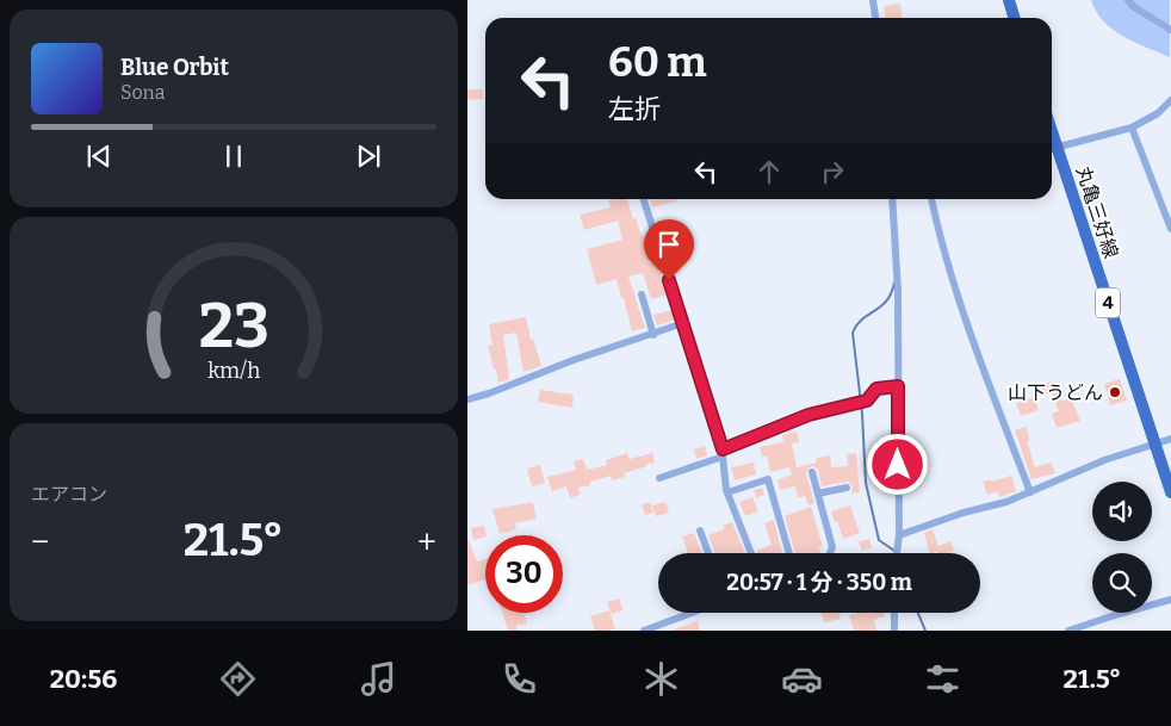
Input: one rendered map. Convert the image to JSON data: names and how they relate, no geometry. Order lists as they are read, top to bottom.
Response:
{
  "streets": {
    "main road": ["丸亀三好線", "4"]
  },
  "places": ["山下うどん"],
  "page": {
    "turn": ["60 m", "左折"],
    "song": ["Blue Orbit", "Sona"],
    "tile": "エアコン",
    "heat": ["−", "21.5°", "+"],
    "limit": "30",
    "trip": "20:57 · 1 分 · 350 m",
    "tabs": ["20:56", "21.5°"],
    "gauge": ["23", "km/h"]
  }
}
